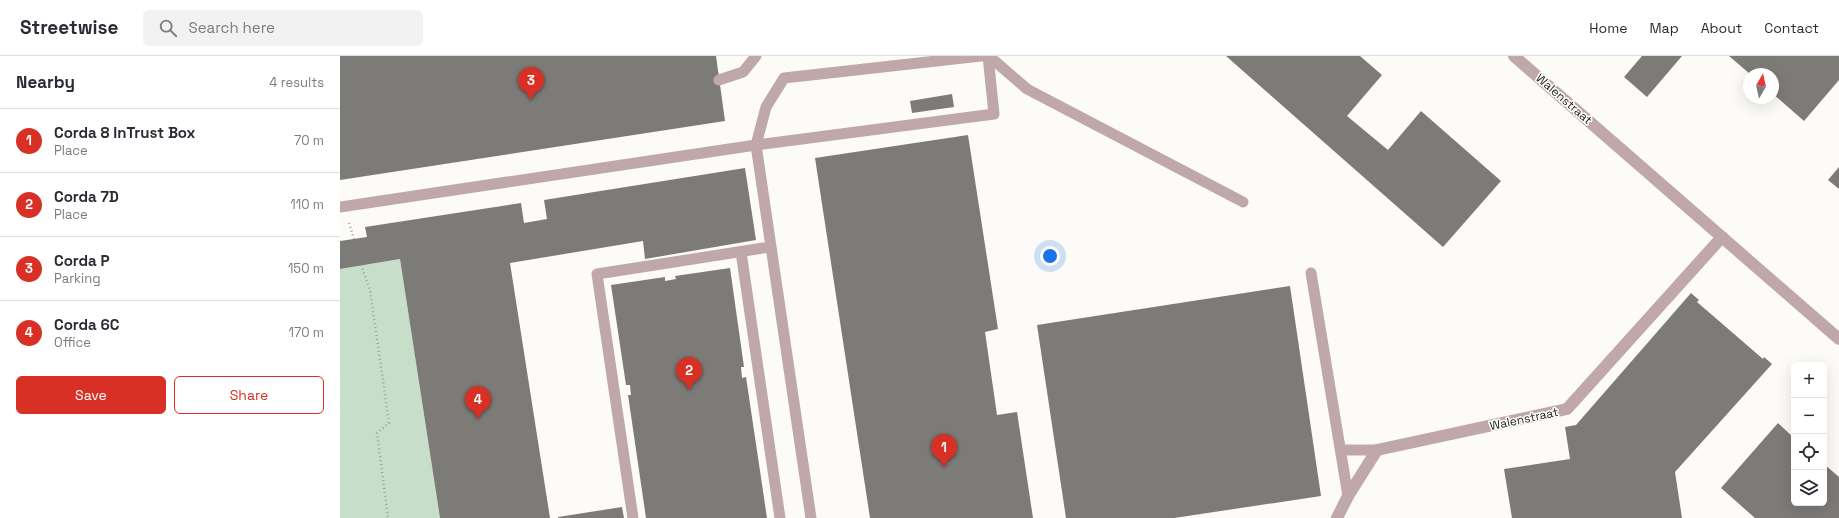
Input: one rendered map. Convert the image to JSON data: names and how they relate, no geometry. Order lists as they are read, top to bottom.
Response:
{
  "streets": {
    "street": ["Walenstraat"]
  },
  "north": "top",
  "page": {
    "header": "Streetwise",
    "search": "Search here",
    "nav": [
      "Home",
      "Map",
      "About",
      "Contact"
    ],
    "heading": ["Nearby", "4 results"],
    "pins": [
      "3",
      "2",
      "4",
      "1"
    ],
    "list": [
      {
        "mark": "1",
        "name": "Corda 8 InTrust Box",
        "note": "Place",
        "value": "70 m"
      },
      {
        "mark": "2",
        "name": "Corda 7D",
        "note": "Place",
        "value": "110 m"
      },
      {
        "mark": "3",
        "name": "Corda P",
        "note": "Parking",
        "value": "150 m"
      },
      {
        "mark": "4",
        "name": "Corda 6C",
        "note": "Office",
        "value": "170 m"
      }
    ],
    "map_buttons": ["+", "−"],
    "buttons": ["Save", "Share"]
  }
}
